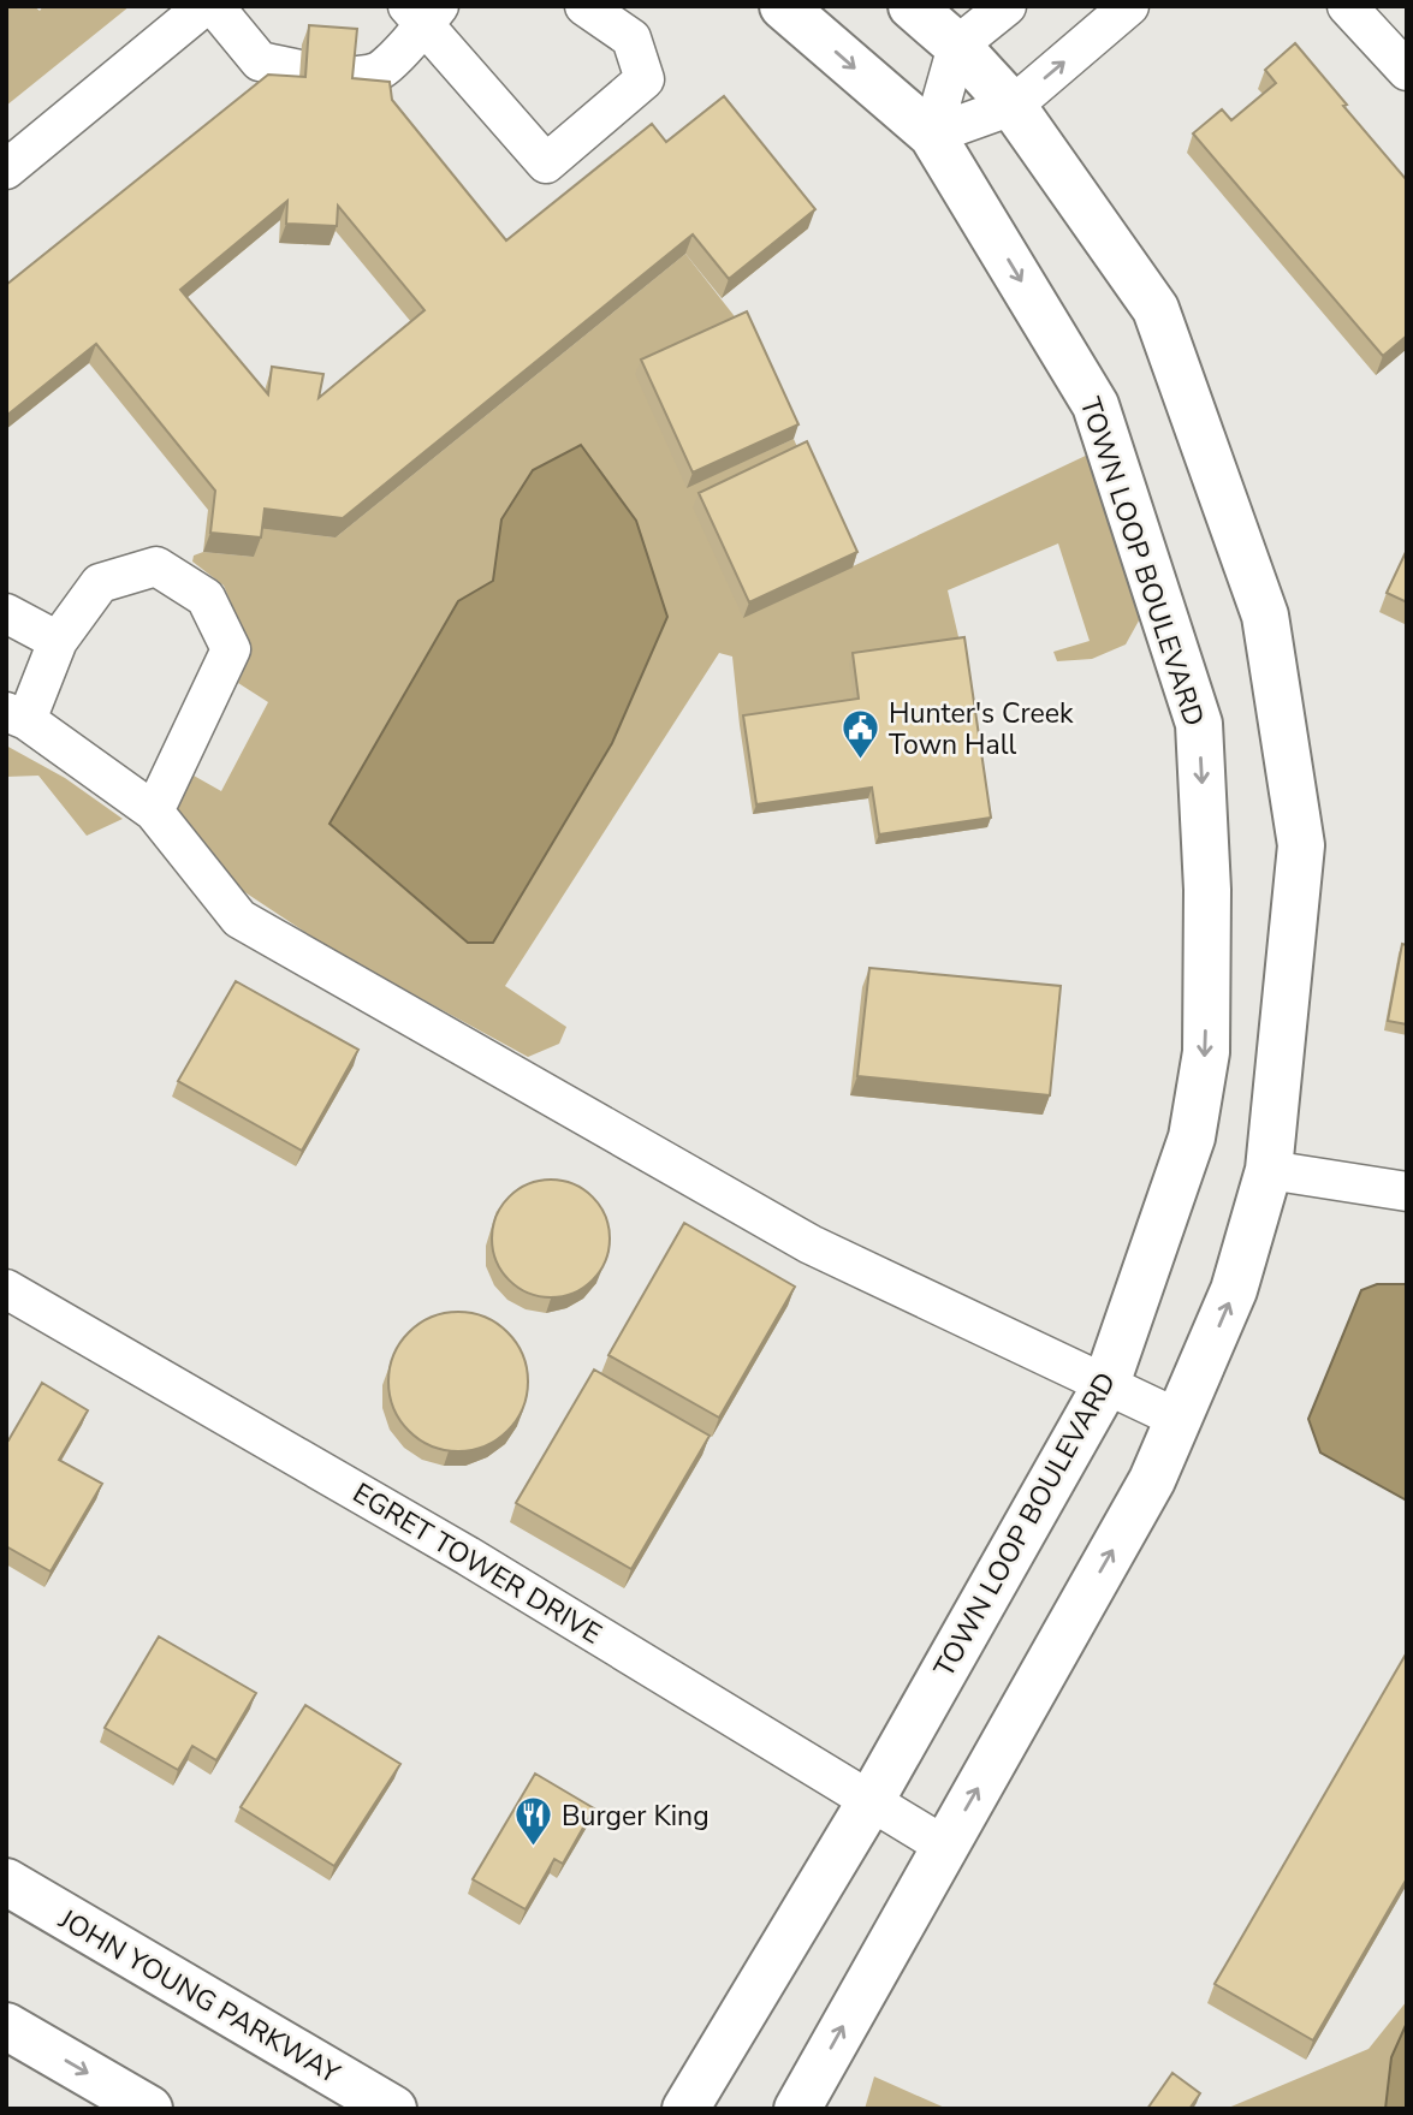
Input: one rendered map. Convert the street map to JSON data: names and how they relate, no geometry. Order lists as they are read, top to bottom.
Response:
{
  "streets": {
    "main road": ["TOWN LOOP BOULEVARD", "JOHN YOUNG PARKWAY"],
    "street": ["EGRET TOWER DRIVE"]
  },
  "crossings": [
    ["TOWN LOOP BOULEVARD", "EGRET TOWER DRIVE"]
  ],
  "places": {
    "public building": ["Hunter's Creek Town Hall"],
    "restaurant": ["Burger King"]
  }
}
